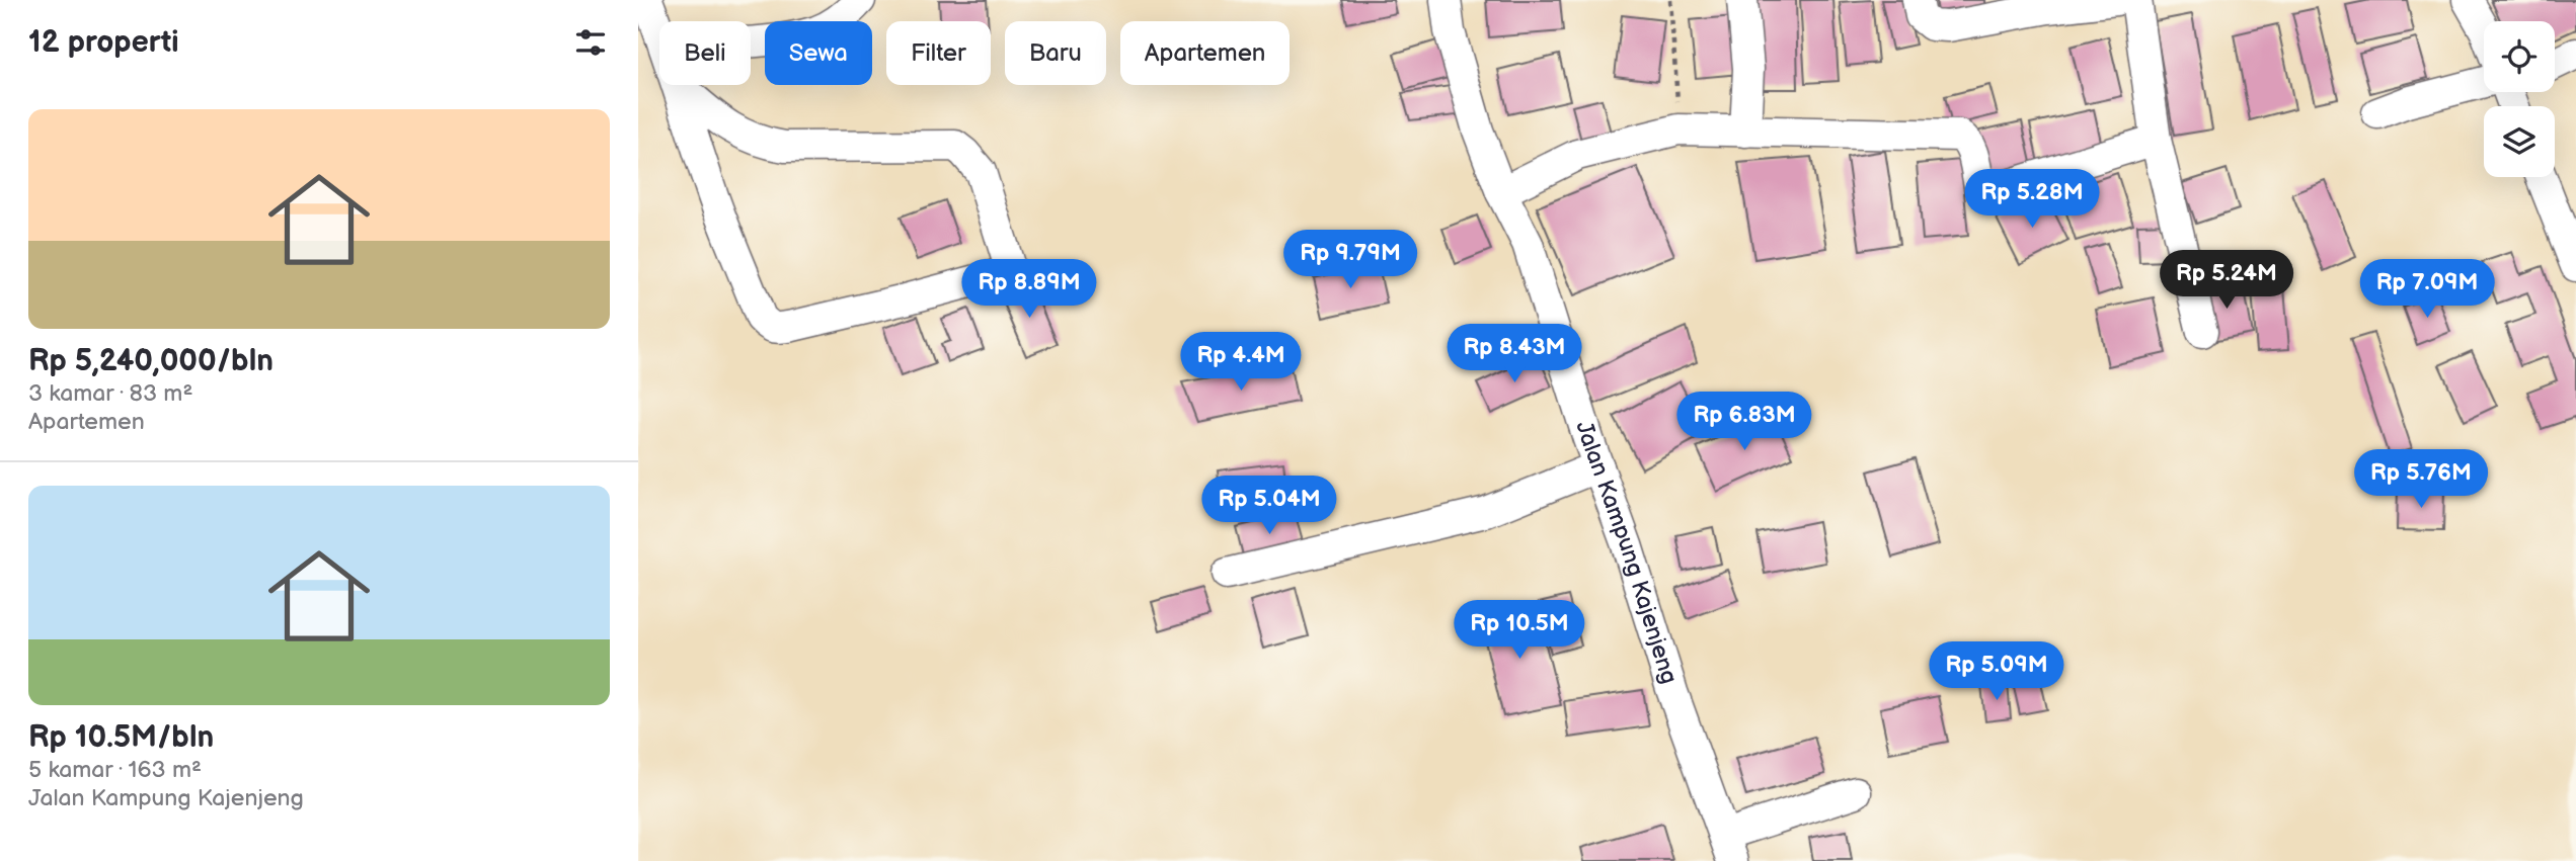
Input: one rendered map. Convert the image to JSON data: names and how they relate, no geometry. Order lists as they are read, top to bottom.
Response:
{
  "streets": {
    "street": ["Jalan Kampung Kajenjeng"]
  },
  "page": {
    "heading": "12 properti",
    "chip": [
      "Beli",
      "Sewa",
      "Filter",
      "Baru",
      "Apartemen"
    ],
    "list": [
      {
        "name": "Rp 5,240,000/bln",
        "note": "3 kamar · 83 m² · Apartemen"
      },
      {
        "name": "Rp 10.5M/bln",
        "note": "5 kamar · 163 m² · Jalan Kampung Kajenjeng"
      }
    ],
    "price": [
      "Rp 5.28M",
      "Rp 9.79M",
      "Rp 5.24M",
      "Rp 8.89M",
      "Rp 7.09M",
      "Rp 8.43M",
      "Rp 4.4M",
      "Rp 6.83M",
      "Rp 5.76M",
      "Rp 5.04M",
      "Rp 10.5M",
      "Rp 5.09M"
    ]
  }
}
